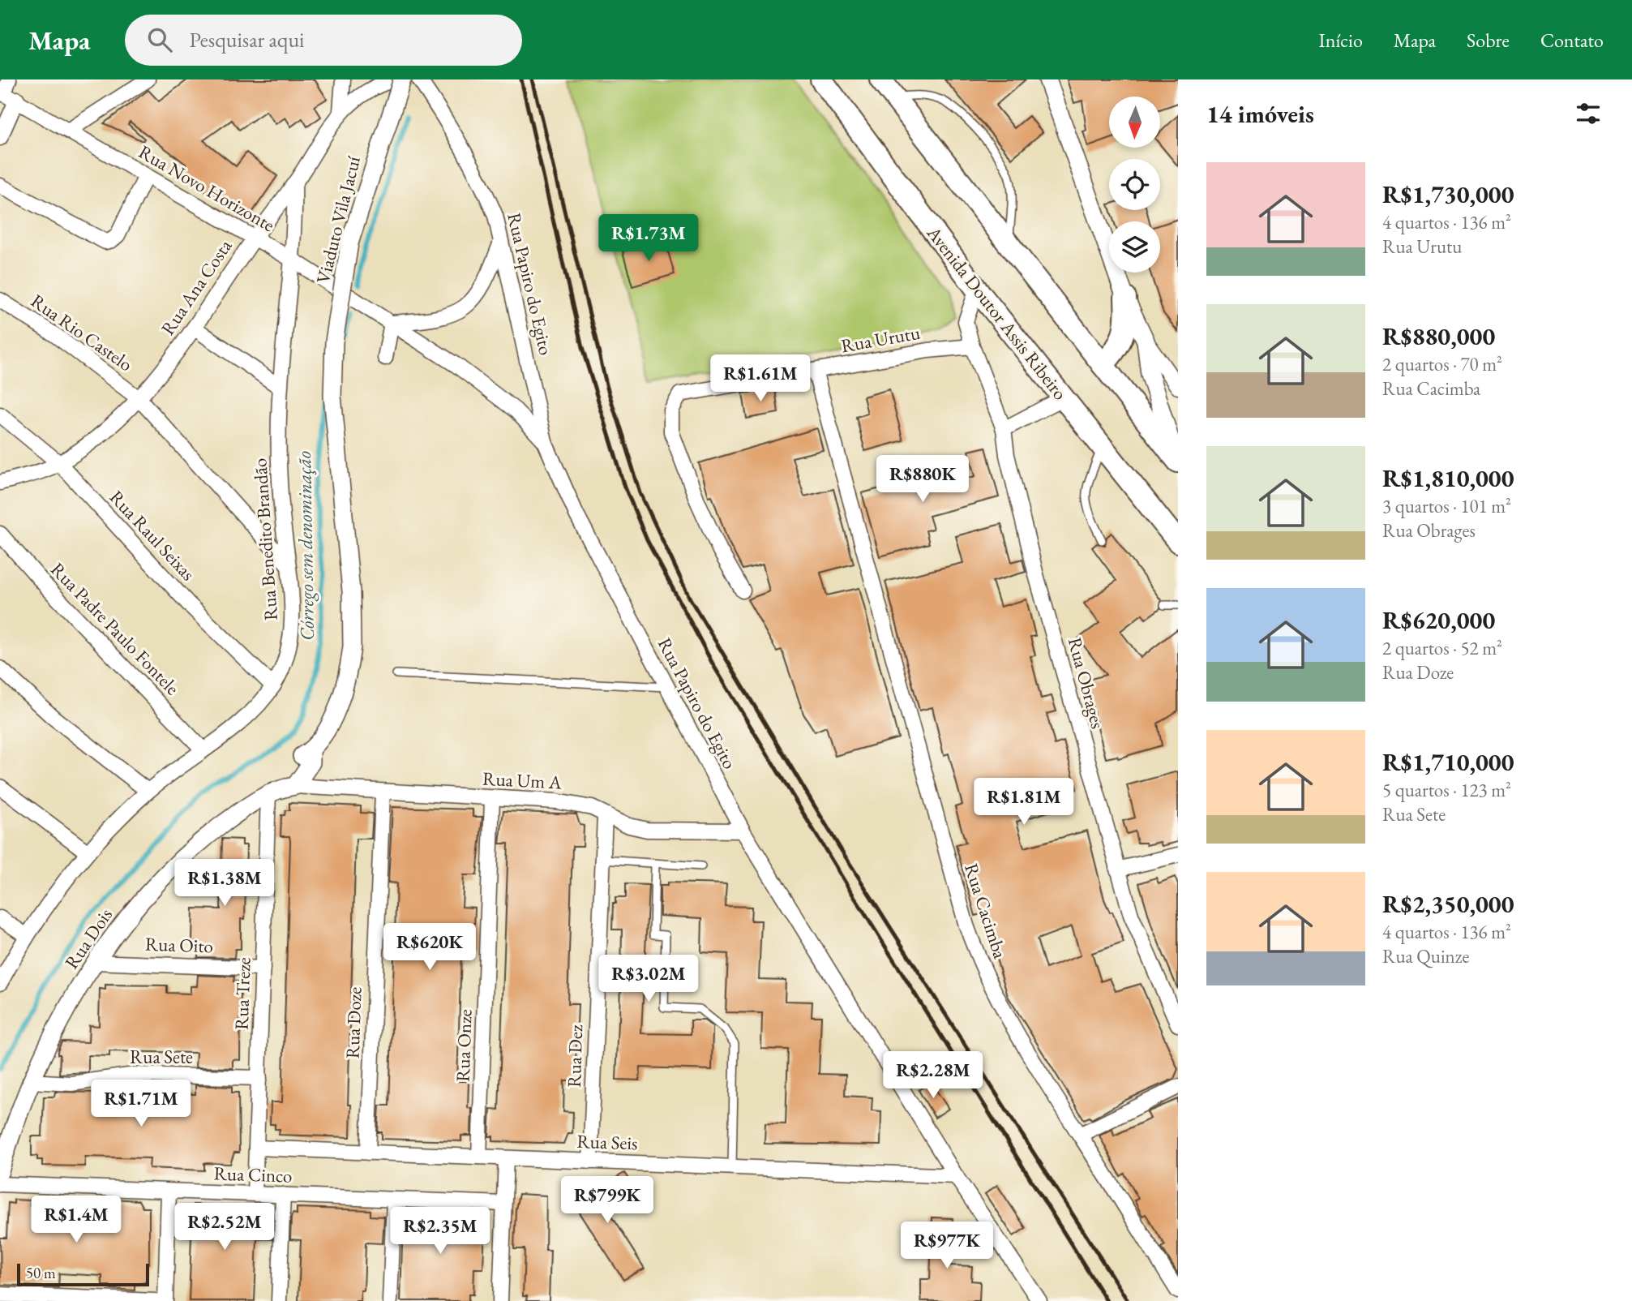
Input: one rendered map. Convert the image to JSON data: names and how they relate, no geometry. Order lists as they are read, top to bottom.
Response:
{
  "streets": {
    "main road": ["Avenida Doutor Assis Ribeiro"],
    "street": [
      "Rua Novo Horizonte",
      "Viaduto Vila Jacuí",
      "Rua Papiro do Egito",
      "Rua Ana Costa",
      "Rua Rio Castelo",
      "Rua Urutu",
      "Rua Raul Seixas",
      "Rua Benedito Brandão",
      "Rua Padre Paulo Fontele",
      "Rua Obrages",
      "Rua Um A",
      "Rua Cacimba",
      "Rua Dois",
      "Rua Oito",
      "Rua Treze",
      "Rua Doze",
      "Rua Onze",
      "Rua Dez",
      "Rua Sete",
      "Rua Seis",
      "Rua Cinco"
    ]
  },
  "crossings": [
    ["Rua Novo Horizonte", "Rua Papiro do Egito"],
    ["Rua Novo Horizonte", "Rua Ana Costa"],
    ["Rua Novo Horizonte", "Rua Benedito Brandão"],
    ["Viaduto Vila Jacuí", "Rua Um A"],
    ["Viaduto Vila Jacuí", "Rua Dois"],
    ["Rua Papiro do Egito", "Rua Um A"],
    ["Rua Papiro do Egito", "Rua Seis"],
    ["Rua Ana Costa", "Rua Rio Castelo"],
    ["Rua Ana Costa", "Rua Raul Seixas"],
    ["Rua Ana Costa", "Rua Benedito Brandão"],
    ["Rua Rio Castelo", "Rua Benedito Brandão"],
    ["Rua Urutu", "Rua Obrages"],
    ["Rua Urutu", "Rua Cacimba"],
    ["Rua Raul Seixas", "Rua Benedito Brandão"],
    ["Rua Benedito Brandão", "Rua Padre Paulo Fontele"],
    ["Rua Um A", "Rua Dois"],
    ["Rua Um A", "Rua Doze"],
    ["Rua Um A", "Rua Onze"],
    ["Rua Um A", "Rua Dez"],
    ["Rua Dois", "Rua Oito"],
    ["Rua Dois", "Rua Treze"],
    ["Rua Dois", "Rua Sete"],
    ["Rua Oito", "Rua Treze"],
    ["Rua Treze", "Rua Sete"],
    ["Rua Treze", "Rua Seis"],
    ["Rua Treze", "Rua Cinco"],
    ["Rua Doze", "Rua Seis"],
    ["Rua Onze", "Rua Seis"],
    ["Rua Dez", "Rua Seis"]
  ],
  "water": ["Córrego sem denominação"],
  "scale_bar": "50 m",
  "north": "bottom",
  "page": {
    "header": "Mapa",
    "search": "Pesquisar aqui",
    "nav": [
      "Início",
      "Mapa",
      "Sobre",
      "Contato"
    ],
    "heading": "14 imóveis",
    "list": [
      {
        "name": "R$1,730,000",
        "note": "4 quartos · 136 m² · Rua Urutu"
      },
      {
        "name": "R$880,000",
        "note": "2 quartos · 70 m² · Rua Cacimba"
      },
      {
        "name": "R$1,810,000",
        "note": "3 quartos · 101 m² · Rua Obrages"
      },
      {
        "name": "R$620,000",
        "note": "2 quartos · 52 m² · Rua Doze"
      },
      {
        "name": "R$1,710,000",
        "note": "5 quartos · 123 m² · Rua Sete"
      },
      {
        "name": "R$2,350,000",
        "note": "4 quartos · 136 m² · Rua Quinze"
      }
    ],
    "price": [
      "R$1.73M",
      "R$1.61M",
      "R$880K",
      "R$1.81M",
      "R$1.38M",
      "R$620K",
      "R$3.02M",
      "R$2.28M",
      "R$1.71M",
      "R$799K",
      "R$1.4M",
      "R$2.52M",
      "R$2.35M",
      "R$977K"
    ],
    "scale": "50 m"
  }
}
